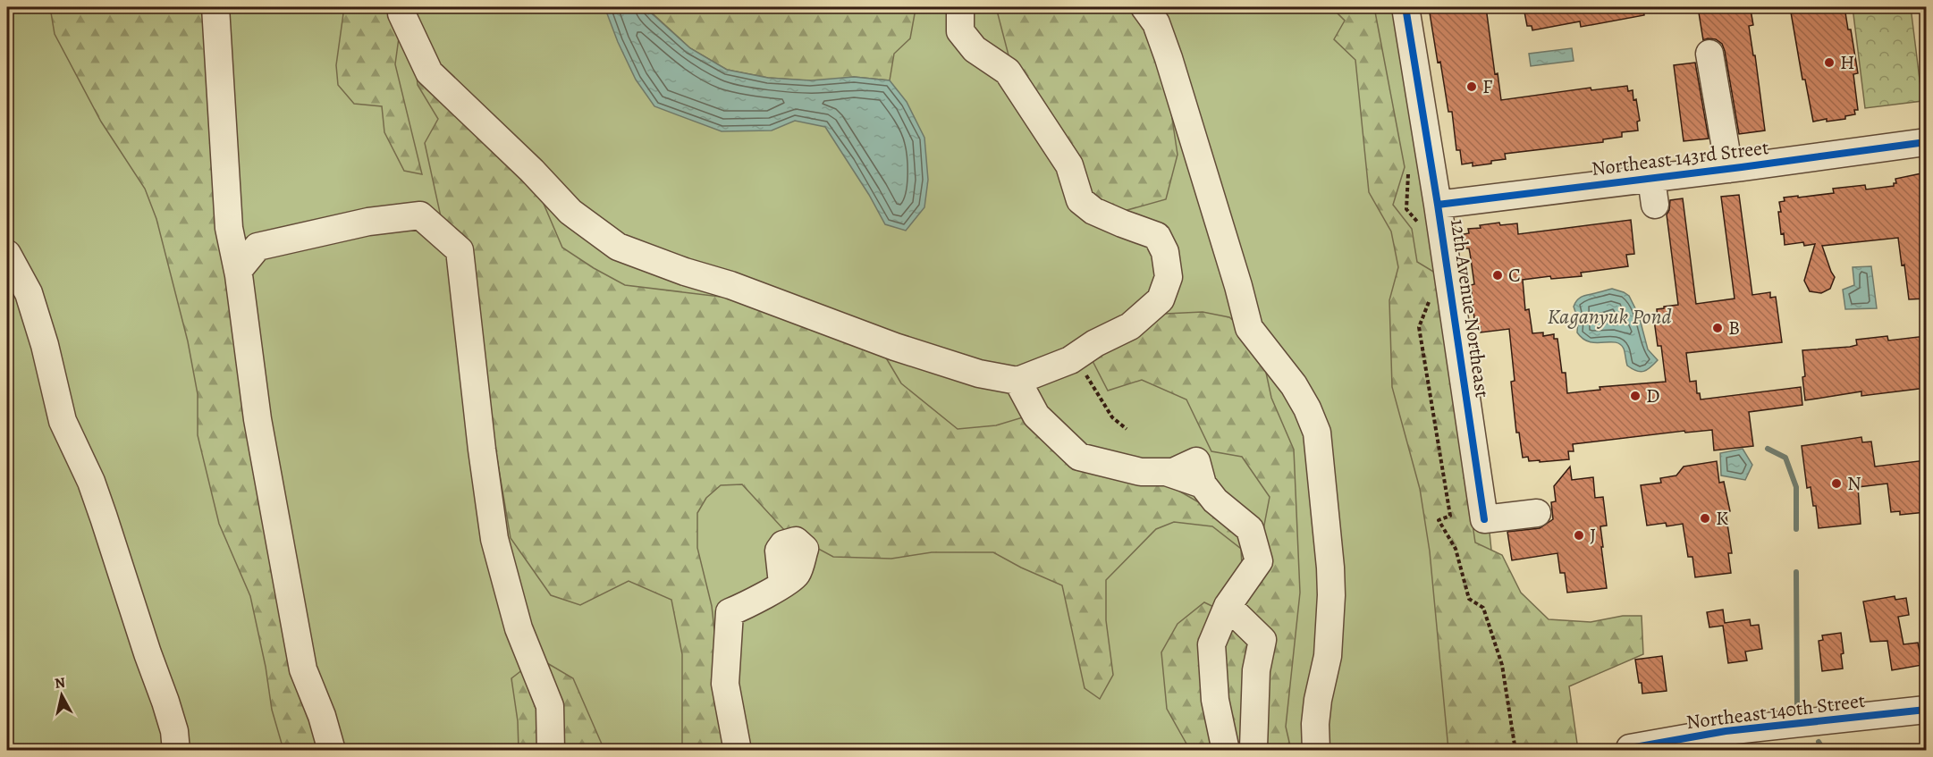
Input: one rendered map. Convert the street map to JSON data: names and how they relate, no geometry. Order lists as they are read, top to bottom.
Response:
{
  "streets": {
    "street": ["Northeast 143rd Street", "12th Avenue Northeast", "Northeast 140th Street"]
  },
  "crossings": [
    ["Northeast 143rd Street", "12th Avenue Northeast"]
  ],
  "water": ["Kaganyuk Pond"],
  "places": [
    "H",
    "F",
    "C",
    "B",
    "D",
    "N",
    "K",
    "J"
  ],
  "north": "top"
}
